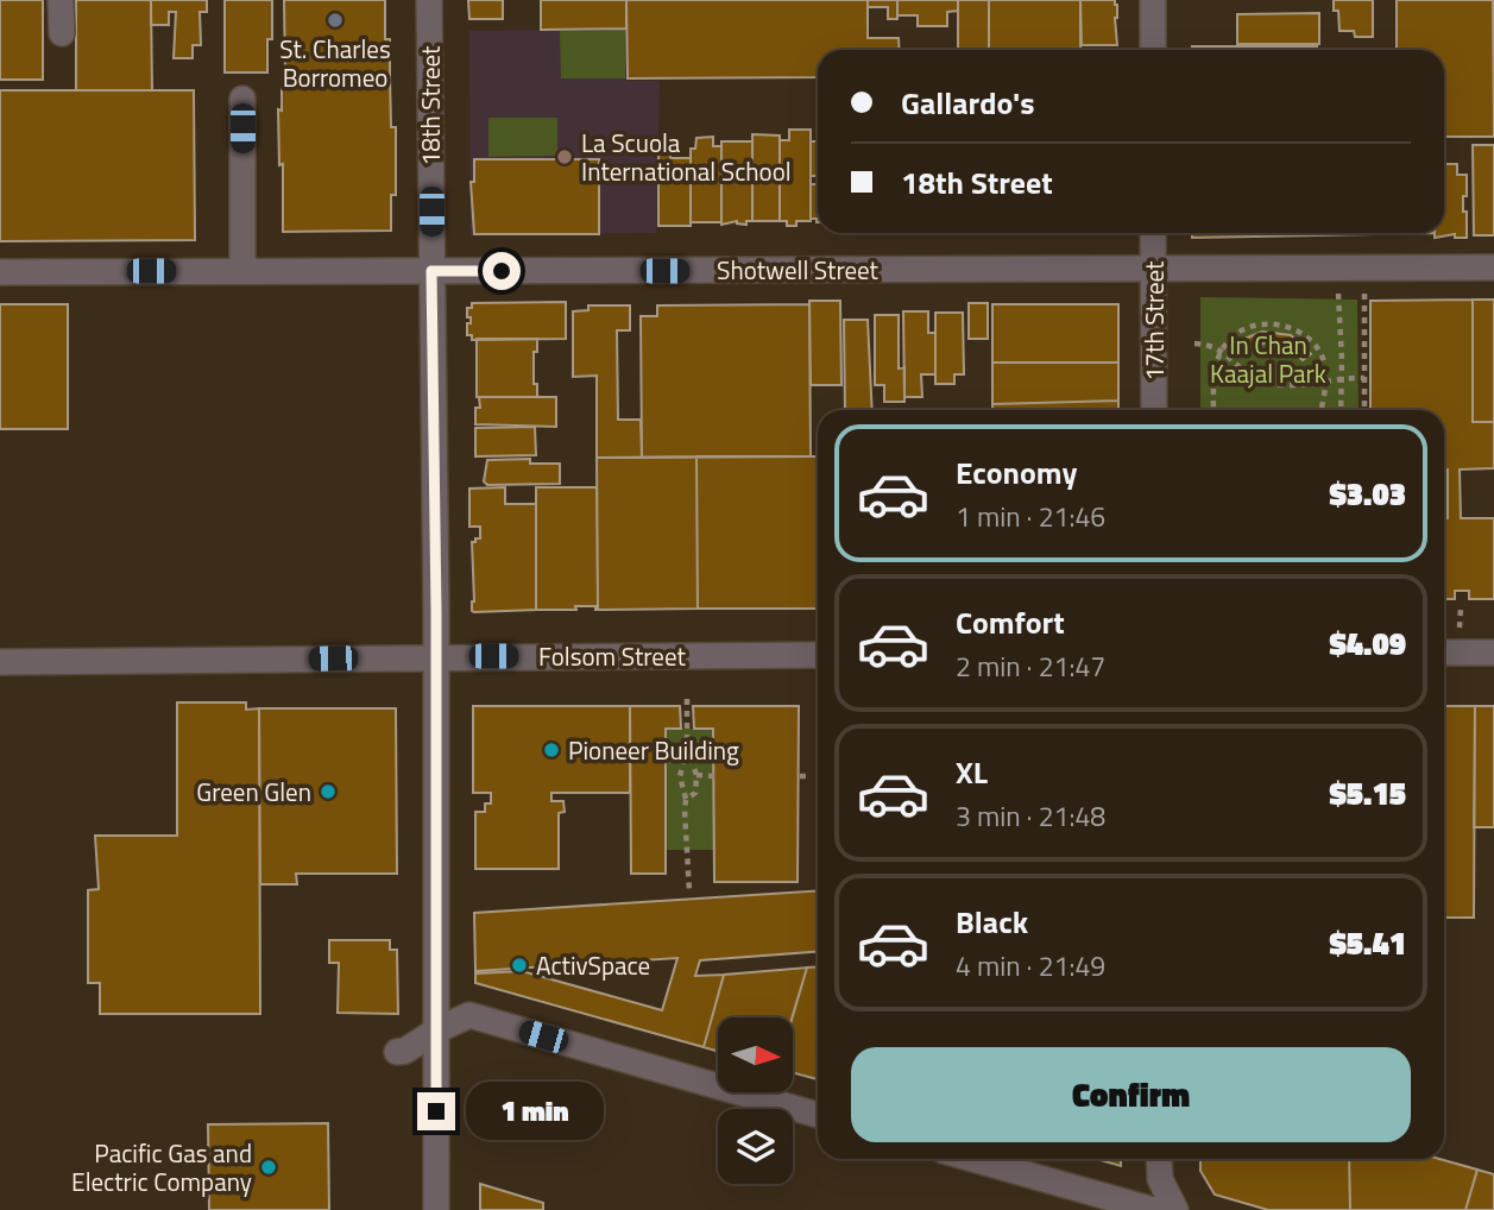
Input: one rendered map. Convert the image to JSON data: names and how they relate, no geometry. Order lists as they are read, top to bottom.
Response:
{
  "streets": {
    "street": [
      "18th Street",
      "Shotwell Street",
      "17th Street",
      "Folsom Street"
    ]
  },
  "crossings": [
    ["18th Street", "Shotwell Street"],
    ["18th Street", "Folsom Street"],
    ["Shotwell Street", "17th Street"]
  ],
  "parks": ["In Chan Kaajal Park"],
  "places": [
    "St. Charles Borromeo",
    "La Scuola International School",
    "Pioneer Building",
    "Green Glen",
    "ActivSpace",
    "Pacific Gas and Electric Company"
  ],
  "north": "right",
  "page": {
    "banner": ["Gallardo's", "18th Street"],
    "list": [
      {
        "name": "Economy",
        "note": "1 min · 21:46",
        "value": "$3.03"
      },
      {
        "name": "Comfort",
        "note": "2 min · 21:47",
        "value": "$4.09"
      },
      {
        "name": "XL",
        "note": "3 min · 21:48",
        "value": "$5.15"
      },
      {
        "name": "Black",
        "note": "4 min · 21:49",
        "value": "$5.41"
      }
    ],
    "buttons": "Confirm",
    "bubble": "1 min"
  }
}
